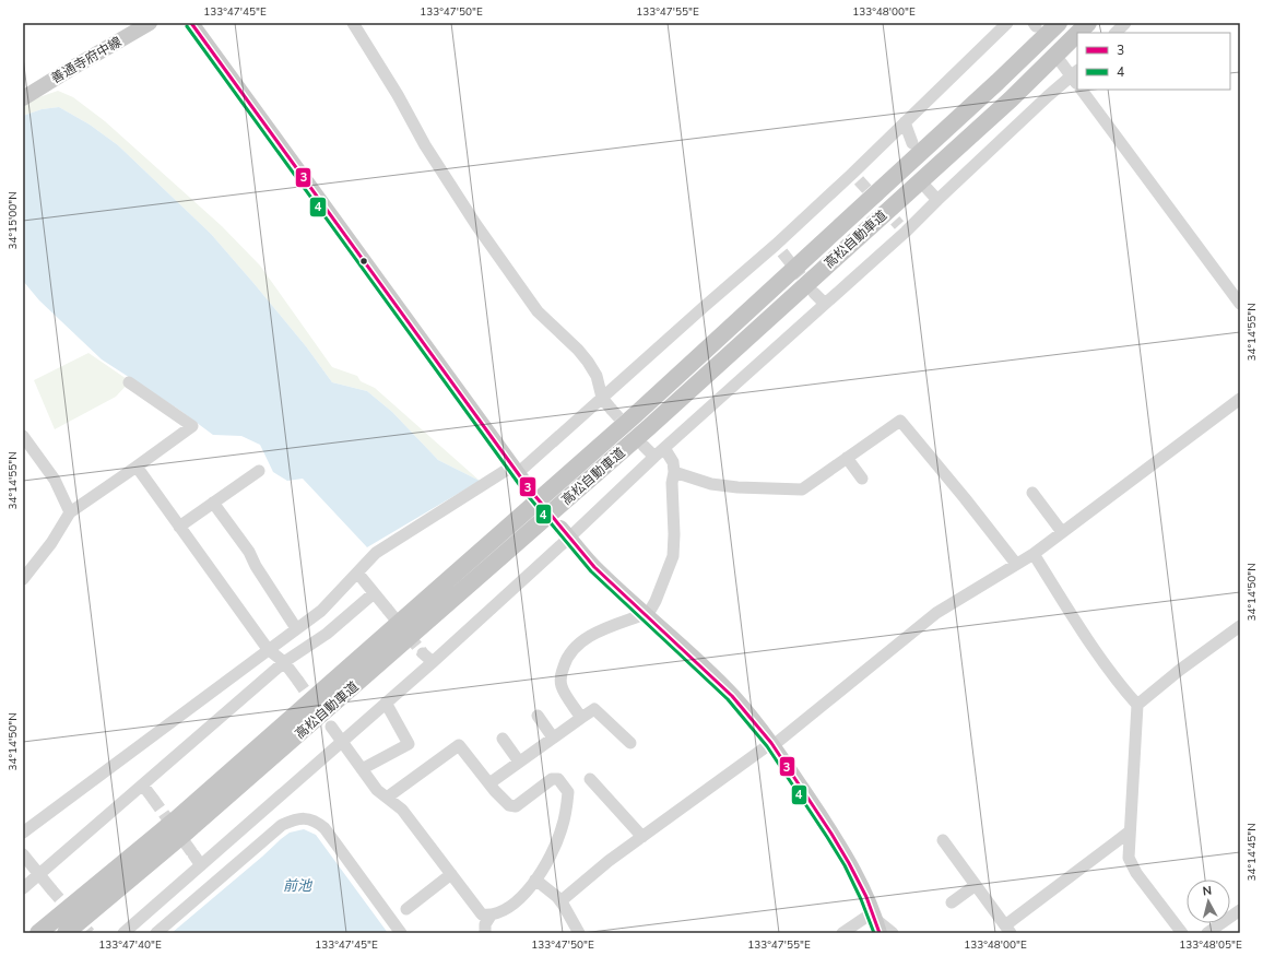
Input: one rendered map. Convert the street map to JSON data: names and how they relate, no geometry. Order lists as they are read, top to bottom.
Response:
{
  "streets": {
    "highway": ["高松自動車道"],
    "main road": ["善通寺府中線"]
  },
  "water": ["前池"],
  "lines": ["transit line 3", "transit line 4"],
  "legend": ["3", "4"],
  "north": "top",
  "coordinates": [
    "133°47'45\"E",
    "133°47'50\"E",
    "133°47'55\"E",
    "133°48'00\"E",
    "34°15'00\"N",
    "34°14'55\"N",
    "34°14'50\"N",
    "34°14'45\"N",
    "133°47'40\"E",
    "133°48'05\"E"
  ]
}
